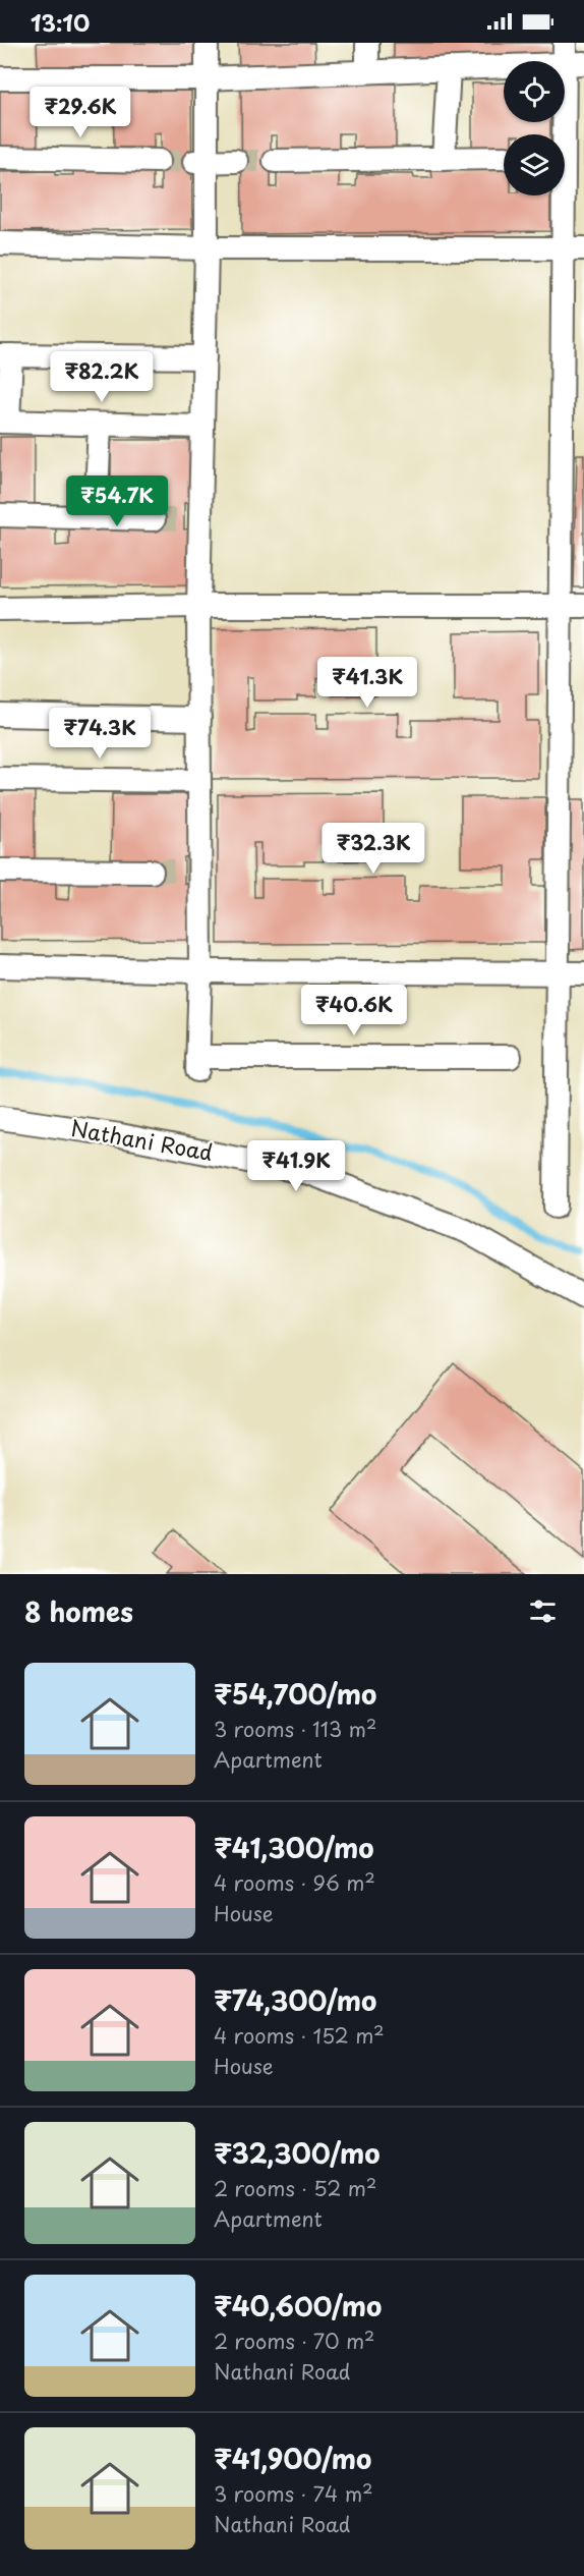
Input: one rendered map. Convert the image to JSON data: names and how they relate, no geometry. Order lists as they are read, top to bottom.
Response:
{
  "streets": {
    "street": ["Nathani Road"]
  },
  "page": {
    "status": "13:10",
    "price": [
      "₹29.6K",
      "₹82.2K",
      "₹54.7K",
      "₹41.3K",
      "₹74.3K",
      "₹32.3K",
      "₹40.6K",
      "₹41.9K"
    ],
    "heading": "8 homes",
    "list": [
      {
        "name": "₹54,700/mo",
        "note": "3 rooms · 113 m² · Apartment"
      },
      {
        "name": "₹41,300/mo",
        "note": "4 rooms · 96 m² · House"
      },
      {
        "name": "₹74,300/mo",
        "note": "4 rooms · 152 m² · House"
      },
      {
        "name": "₹32,300/mo",
        "note": "2 rooms · 52 m² · Apartment"
      },
      {
        "name": "₹40,600/mo",
        "note": "2 rooms · 70 m² · Nathani Road"
      },
      {
        "name": "₹41,900/mo",
        "note": "3 rooms · 74 m² · Nathani Road"
      }
    ]
  }
}
